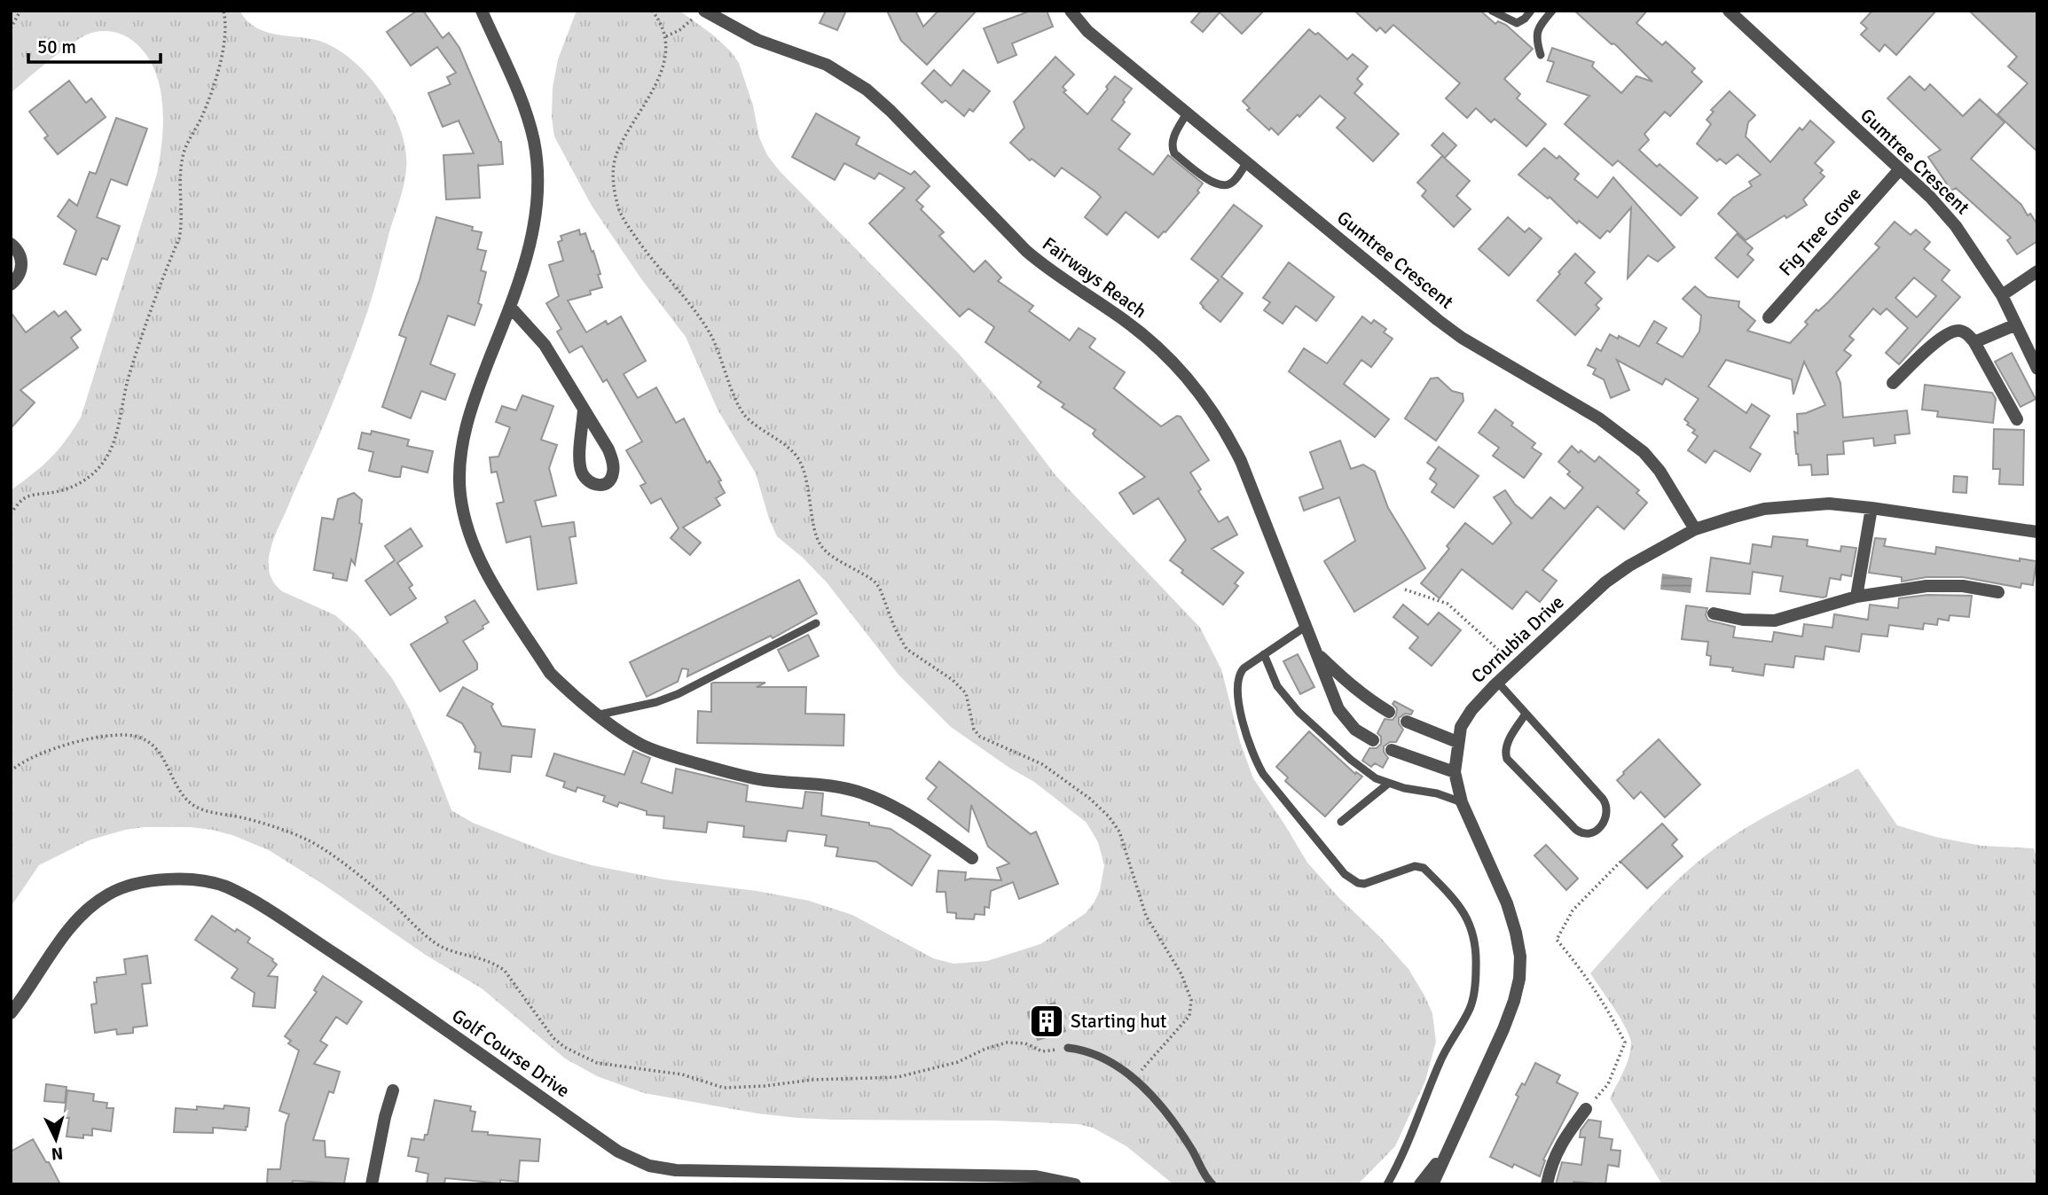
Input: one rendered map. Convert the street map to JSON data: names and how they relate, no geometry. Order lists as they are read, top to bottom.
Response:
{
  "streets": {
    "street": [
      "Gumtree Crescent",
      "Fig Tree Grove",
      "Fairways Reach",
      "Cornubia Drive",
      "Golf Course Drive"
    ]
  },
  "crossings": [
    ["Gumtree Crescent", "Fig Tree Grove"],
    ["Gumtree Crescent", "Cornubia Drive"]
  ],
  "places": {
    "building": ["Starting hut"]
  },
  "scale_bar": "50 m",
  "north": "bottom"
}
